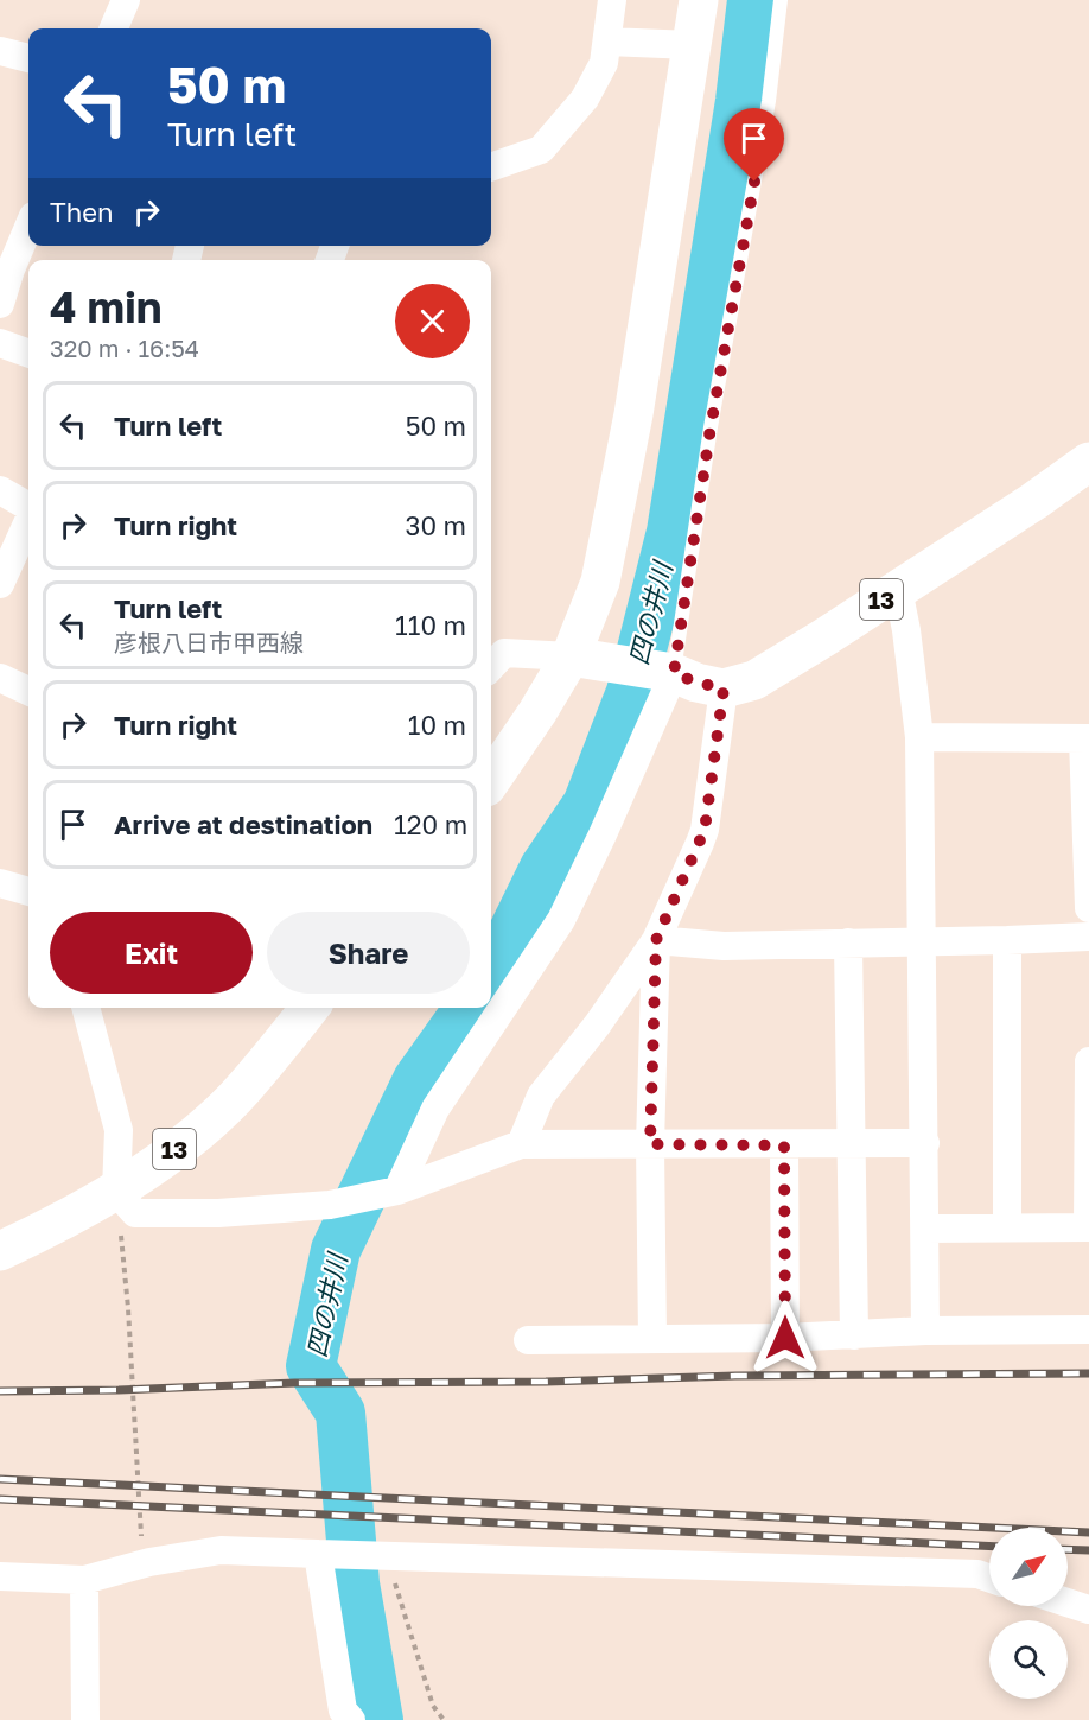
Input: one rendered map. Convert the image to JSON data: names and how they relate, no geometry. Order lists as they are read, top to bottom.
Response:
{
  "streets": {
    "main road": ["13"]
  },
  "water": ["四の井川"],
  "north": "top right",
  "page": {
    "turn": ["50 m", "Turn left"],
    "then": "Then",
    "heading": ["4 min", "320 m · 16:54"],
    "list": [
      {
        "name": "Turn left",
        "value": "50 m"
      },
      {
        "name": "Turn right",
        "value": "30 m"
      },
      {
        "name": "Turn left",
        "note": "彦根八日市甲西線",
        "value": "110 m"
      },
      {
        "name": "Turn right",
        "value": "10 m"
      },
      {
        "name": "Arrive at destination",
        "value": "120 m"
      }
    ],
    "buttons": ["Exit", "Share"]
  }
}
